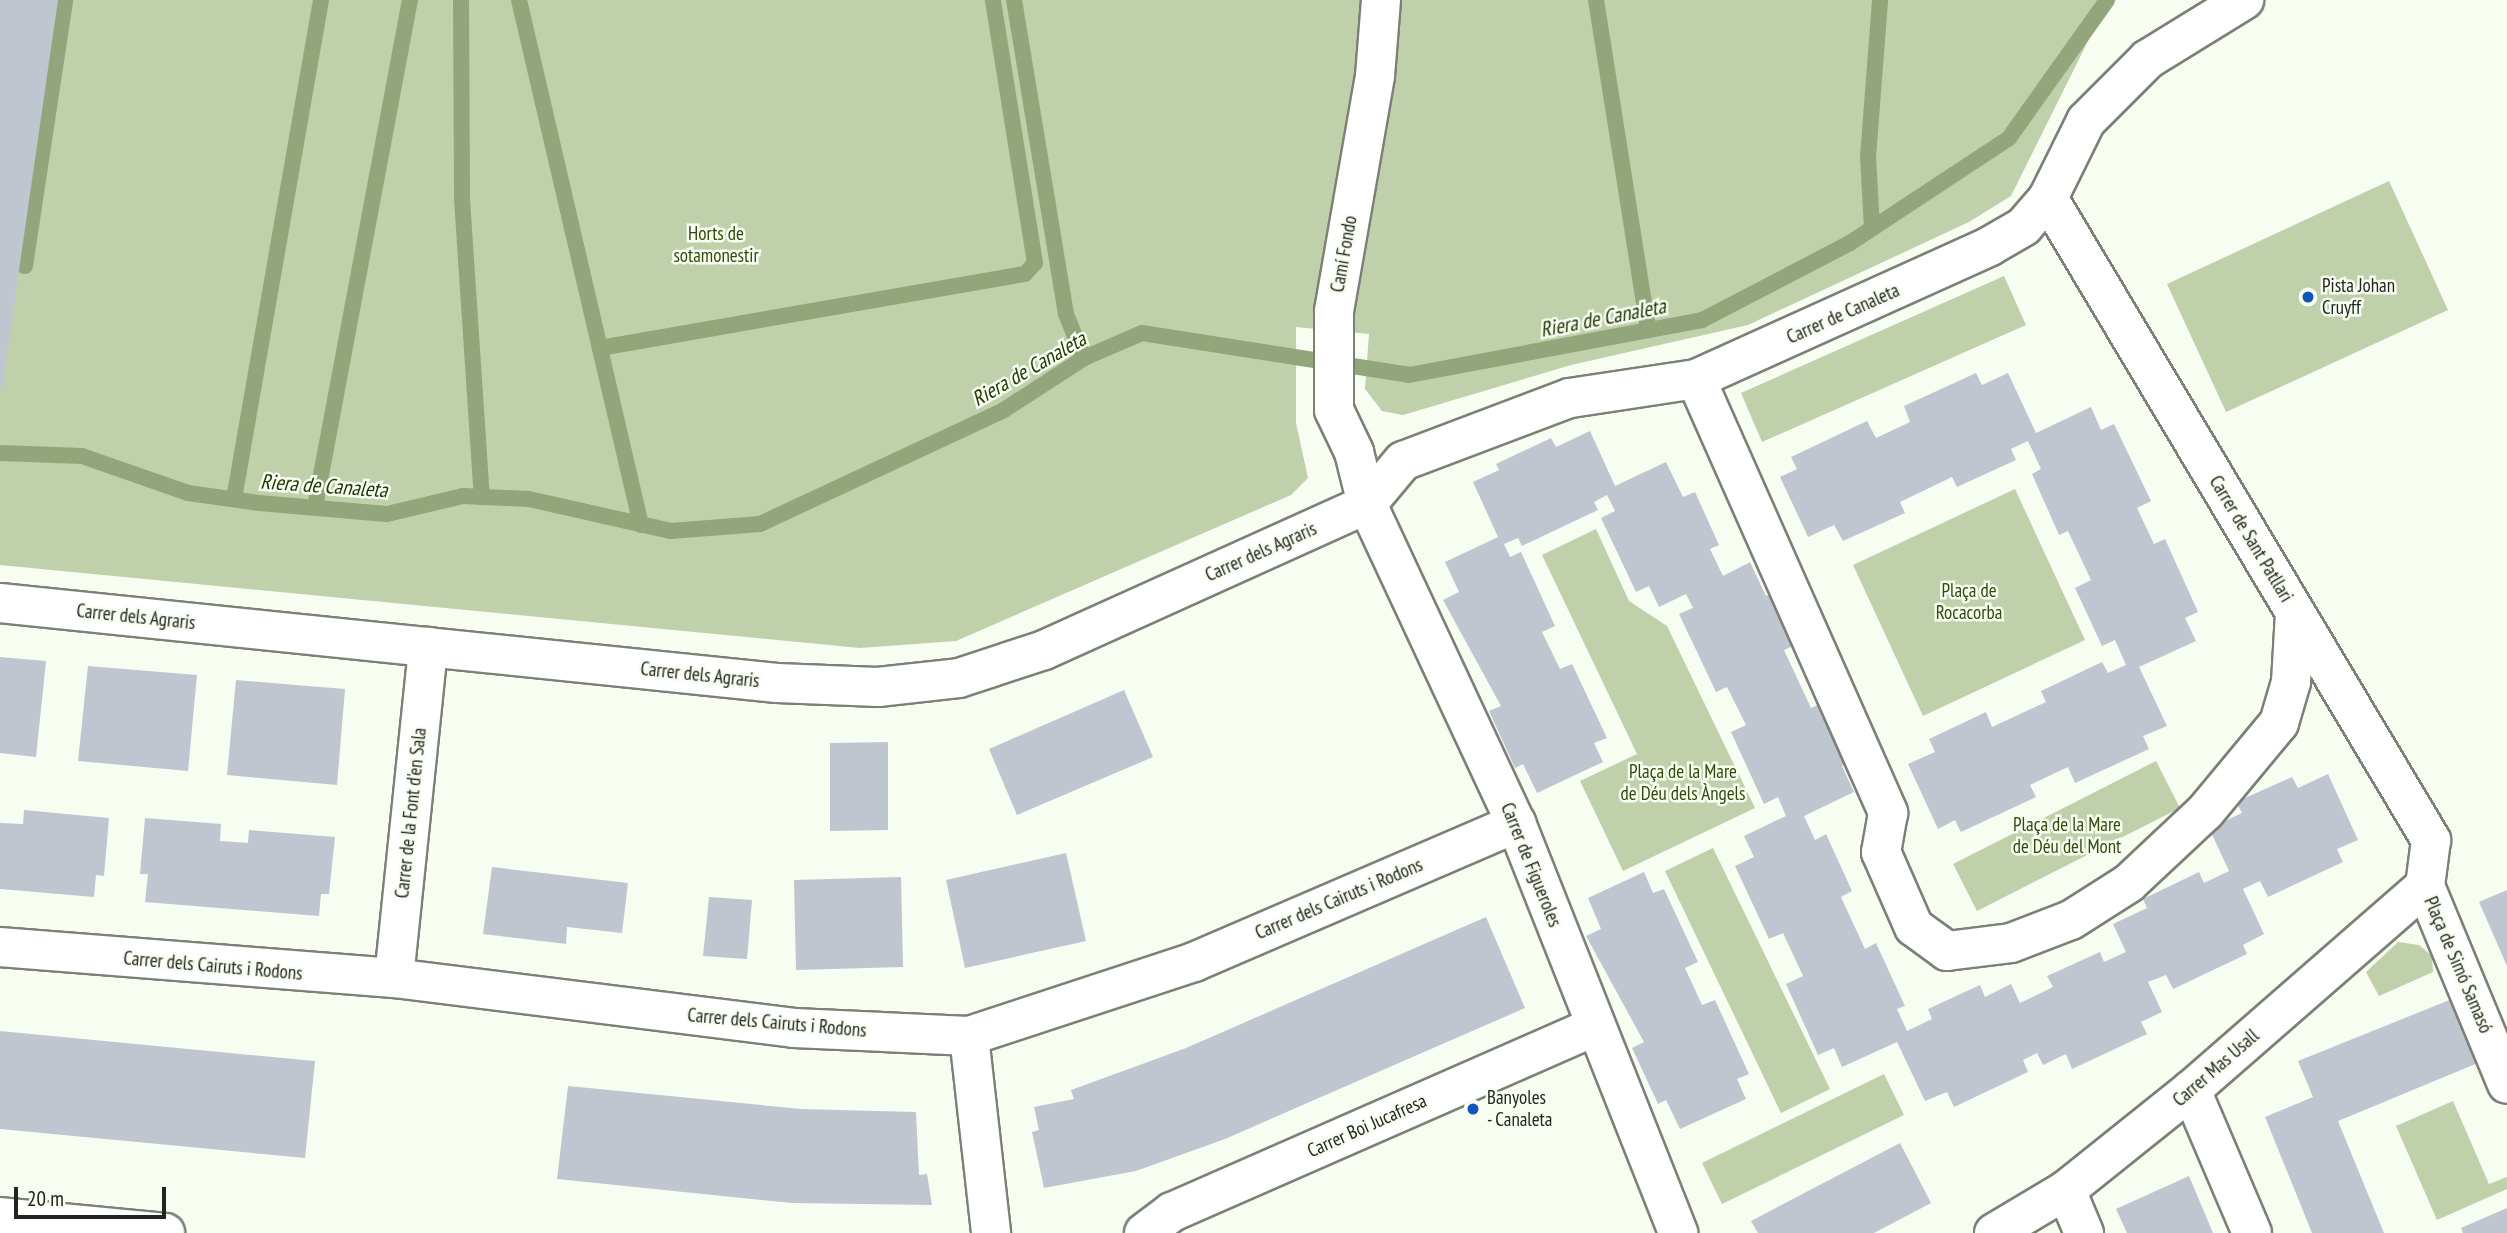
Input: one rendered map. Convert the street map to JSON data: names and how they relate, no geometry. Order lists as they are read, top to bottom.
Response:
{
  "streets": {
    "street": [
      "Camí Fondo",
      "Carrer de Canaleta",
      "Carrer de Sant Patllari",
      "Carrer dels Agraris",
      "Carrer de la Font d'en Sala",
      "Carrer de Figueroles",
      "Carrer dels Cairuts i Rodons",
      "Plaça de Simó Samasó",
      "Carrer Mas Usall",
      "Carrer Boi Jucafresa"
    ]
  },
  "crossings": [
    ["Camí Fondo", "Carrer de Canaleta"],
    ["Camí Fondo", "Carrer dels Agraris"],
    ["Camí Fondo", "Carrer de Figueroles"],
    ["Carrer de Canaleta", "Carrer de Sant Patllari"],
    ["Carrer de Canaleta", "Carrer dels Agraris"],
    ["Carrer de Canaleta", "Carrer de Figueroles"],
    ["Carrer de Sant Patllari", "Plaça de Simó Samasó"],
    ["Carrer de Sant Patllari", "Carrer Mas Usall"],
    ["Carrer dels Agraris", "Carrer de la Font d'en Sala"],
    ["Carrer dels Agraris", "Carrer de Figueroles"],
    ["Carrer de la Font d'en Sala", "Carrer dels Cairuts i Rodons"],
    ["Carrer de Figueroles", "Carrer dels Cairuts i Rodons"],
    ["Carrer de Figueroles", "Carrer Boi Jucafresa"],
    ["Plaça de Simó Samasó", "Carrer Mas Usall"]
  ],
  "water": ["Riera de Canaleta"],
  "parks": [
    "Horts de sotamonestir",
    "Plaça de Rocacorba",
    "Plaça de la Mare de Déu dels Àngels",
    "Plaça de la Mare de Déu del Mont"
  ],
  "places": ["Pista Johan Cruyff", "Banyoles - Canaleta"],
  "scale_bar": "20 m"
}
